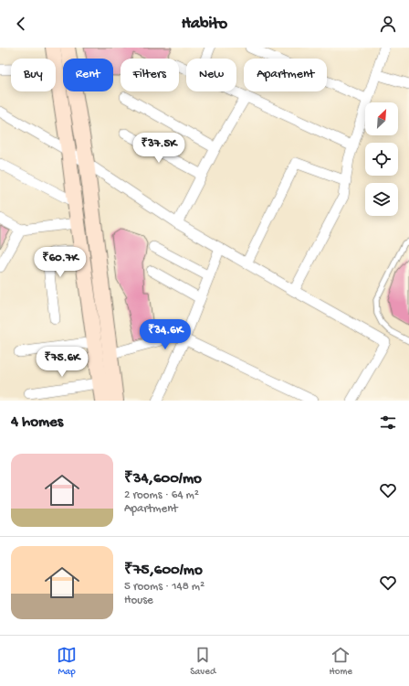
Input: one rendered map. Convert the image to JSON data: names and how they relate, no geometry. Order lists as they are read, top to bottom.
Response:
{
  "north": "top right",
  "page": {
    "header": "Habito",
    "chip": [
      "Buy",
      "Rent",
      "Filters",
      "New",
      "Apartment"
    ],
    "price": [
      "₹37.5K",
      "₹60.7K",
      "₹34.6K",
      "₹75.6K"
    ],
    "heading": "4 homes",
    "list": [
      {
        "name": "₹34,600/mo",
        "note": "2 rooms · 64 m² · Apartment"
      },
      {
        "name": "₹75,600/mo",
        "note": "5 rooms · 148 m² · House"
      }
    ],
    "tabs": ["Map", "Saved", "Home"]
  }
}
